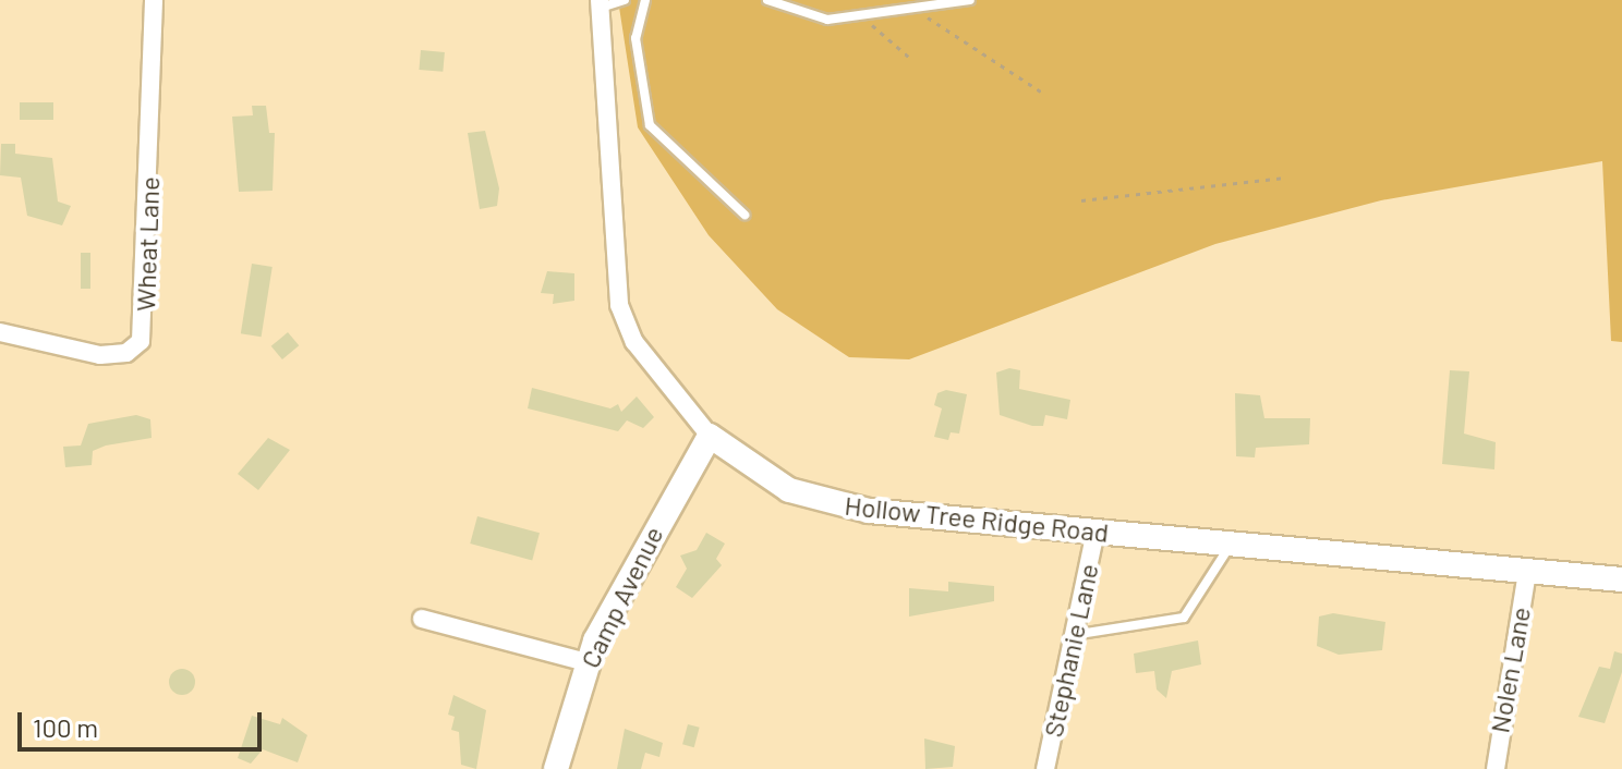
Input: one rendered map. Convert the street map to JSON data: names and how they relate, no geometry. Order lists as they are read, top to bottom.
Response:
{
  "streets": {
    "street": [
      "Wheat Lane",
      "Hollow Tree Ridge Road",
      "Camp Avenue",
      "Stephanie Lane",
      "Nolen Lane"
    ]
  },
  "crossings": [
    ["Hollow Tree Ridge Road", "Camp Avenue"],
    ["Hollow Tree Ridge Road", "Stephanie Lane"],
    ["Hollow Tree Ridge Road", "Nolen Lane"]
  ],
  "scale_bar": "100 m"
}
